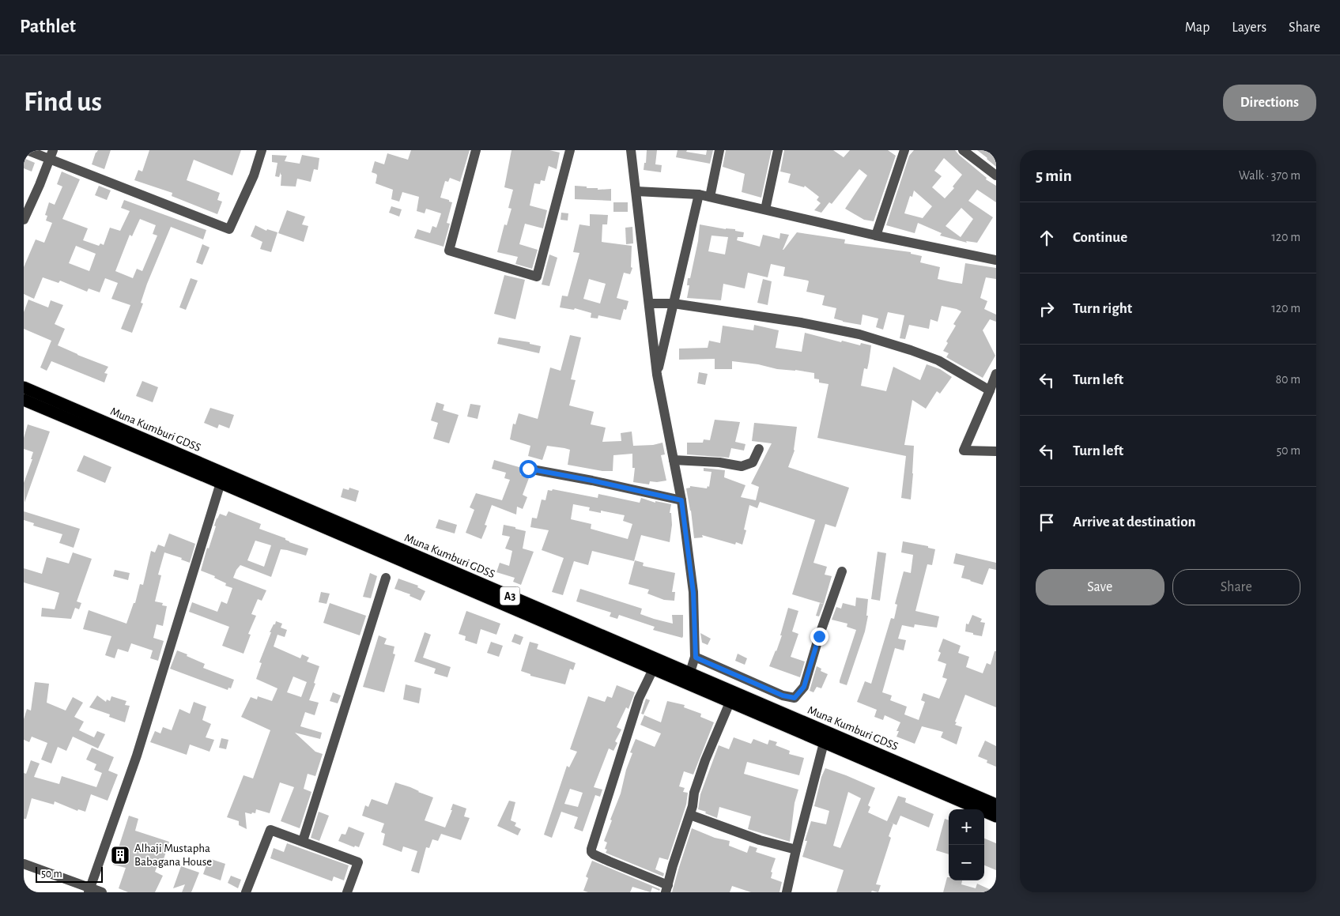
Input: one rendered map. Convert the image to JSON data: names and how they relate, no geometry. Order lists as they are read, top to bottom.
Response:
{
  "streets": {
    "highway": ["Muna Kumburi GDSS", "A3"]
  },
  "places": {
    "building": ["Alhaji Mustapha Babagana House"]
  },
  "scale_bar": "50 m",
  "page": {
    "header": "Pathlet",
    "nav": ["Map", "Layers", "Share"],
    "buttons": [
      "Directions",
      ["Save", "Share"]
    ],
    "title": "Find us",
    "heading": ["5 min", "Walk · 370 m"],
    "list": [
      ["Continue", "120 m"],
      ["Turn right", "120 m"],
      ["Turn left", "80 m"],
      ["Turn left", "50 m"],
      "Arrive at destination"
    ],
    "map_buttons": ["+", "−"],
    "scale": "50 m"
  }
}
